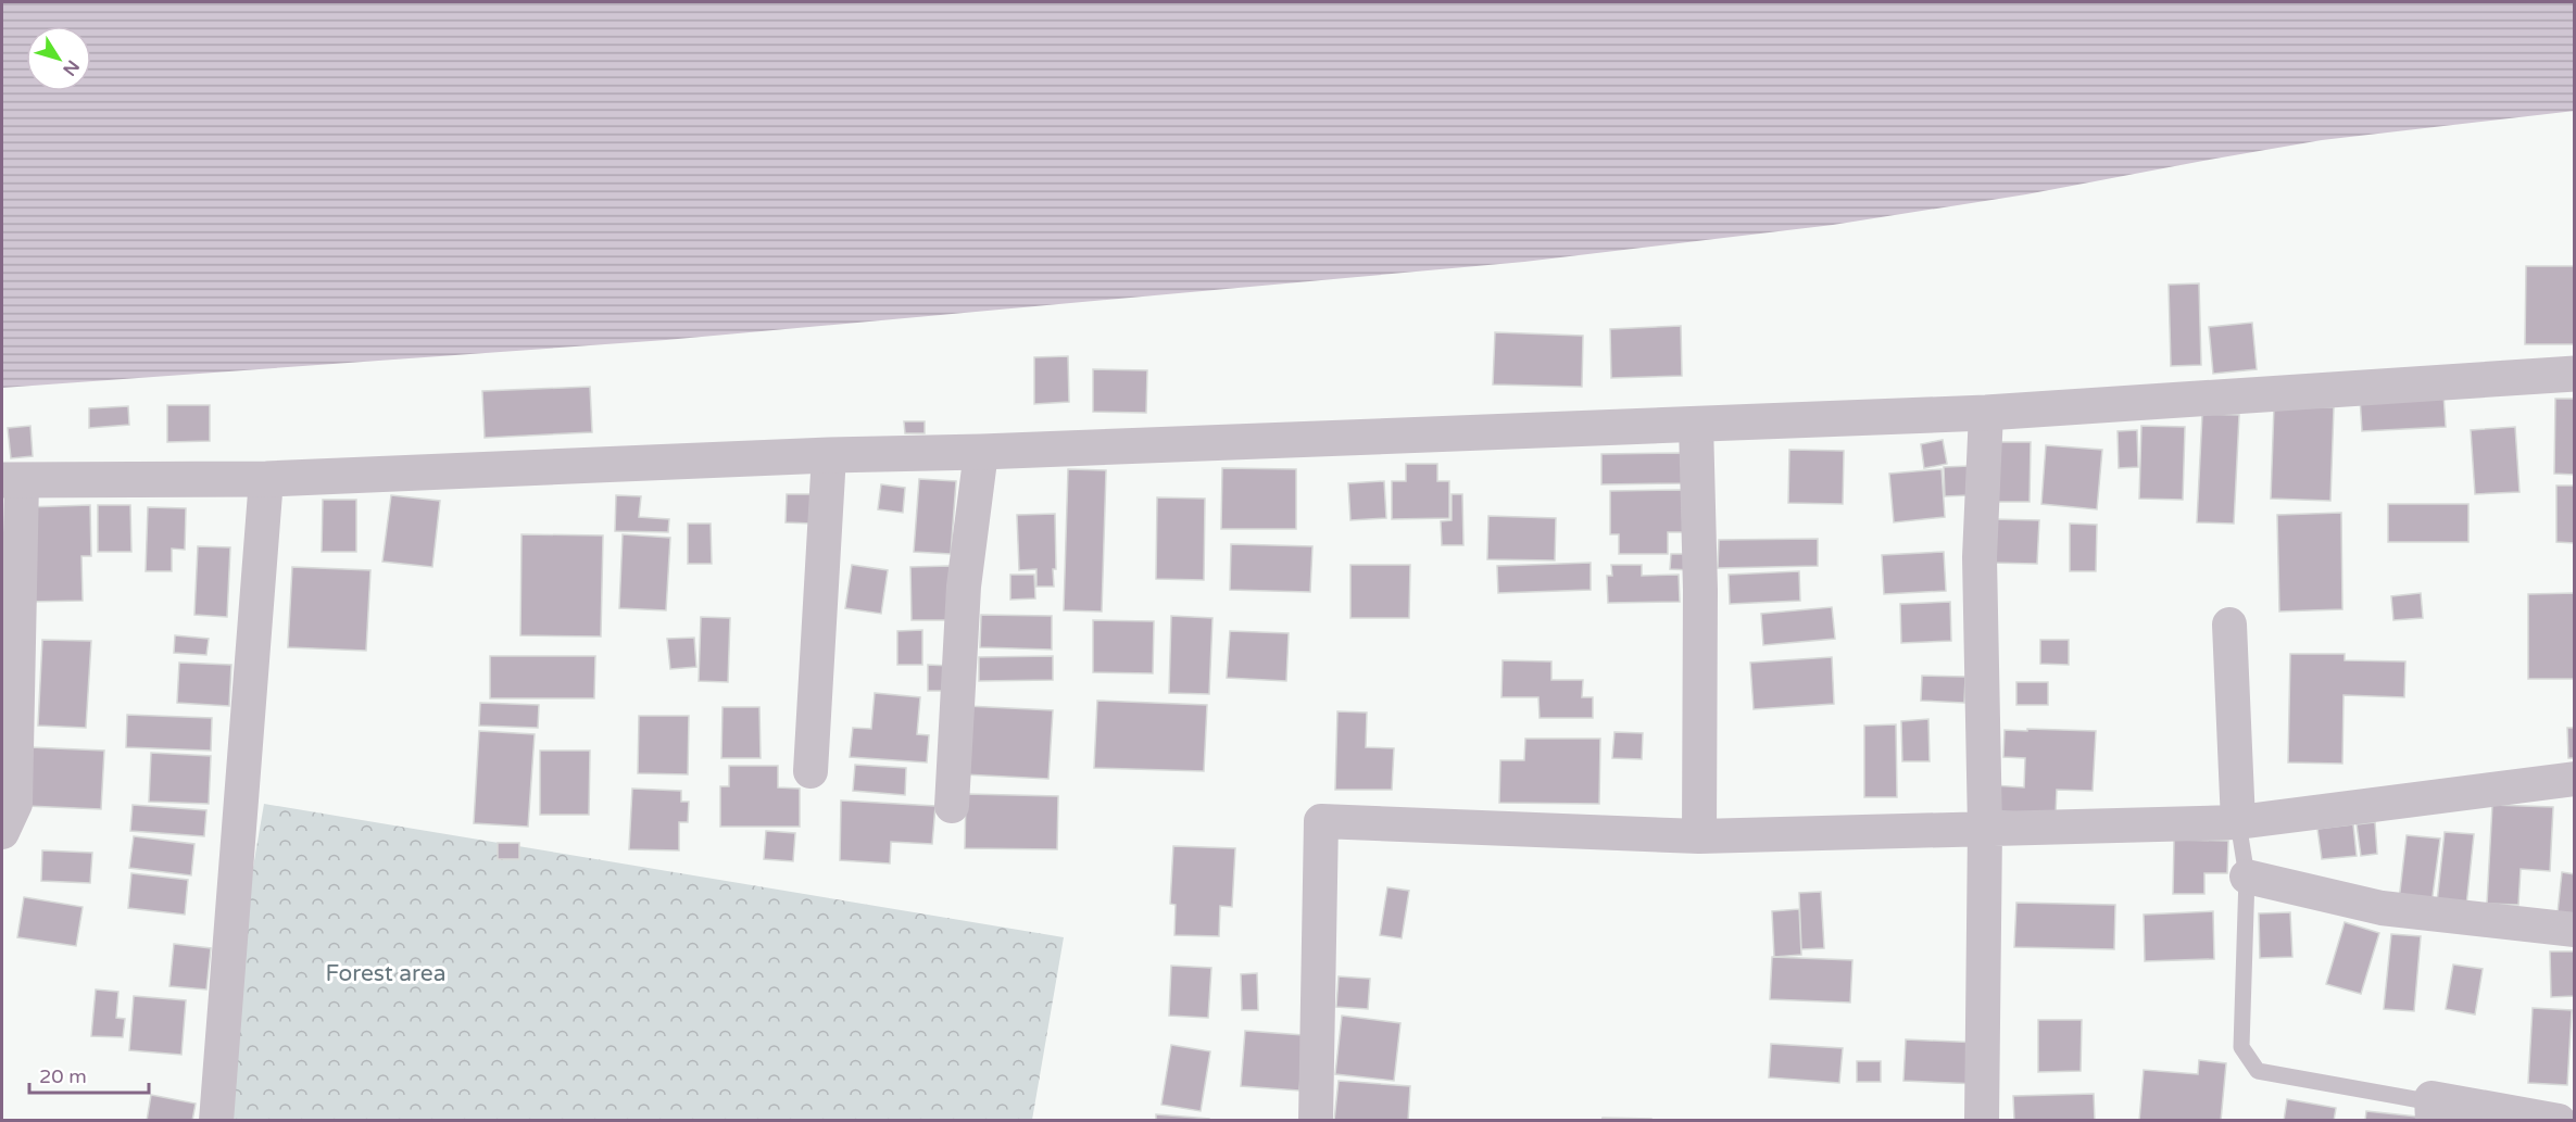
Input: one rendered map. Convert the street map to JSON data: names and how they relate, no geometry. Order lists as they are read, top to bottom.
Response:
{
  "parks": ["Forest area"],
  "scale_bar": "20 m",
  "north": "bottom right"
}
